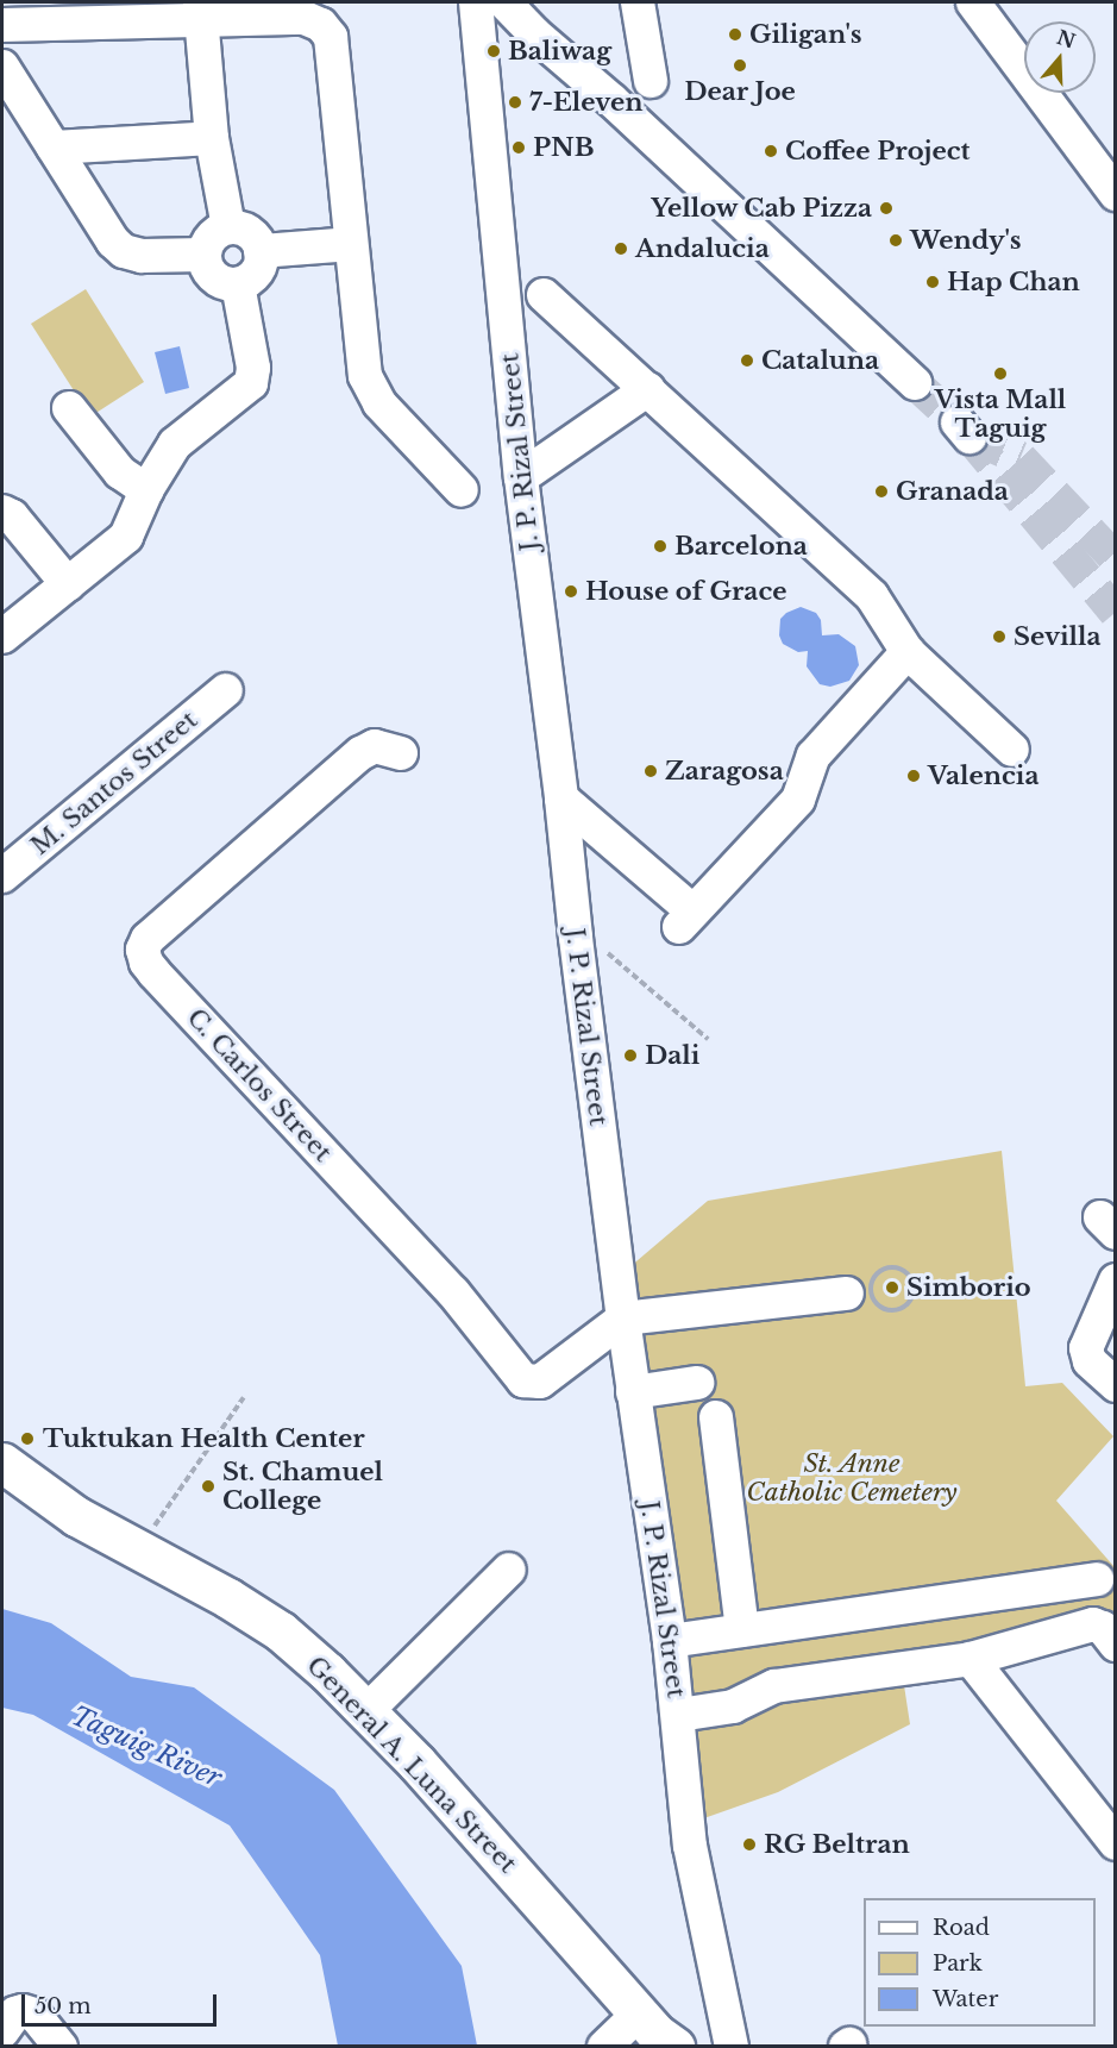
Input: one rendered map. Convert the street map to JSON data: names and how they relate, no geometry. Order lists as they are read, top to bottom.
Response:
{
  "streets": {
    "main road": ["General A. Luna Street"],
    "street": ["J. P. Rizal Street", "M. Santos Street", "C. Carlos Street"]
  },
  "crossings": [
    ["J. P. Rizal Street", "C. Carlos Street"]
  ],
  "water": ["Taguig River"],
  "parks": ["St. Anne Catholic Cemetery"],
  "places": [
    "Giligan's",
    "Baliwag",
    "Dear Joe",
    "7-Eleven",
    "PNB",
    "Coffee Project",
    "Yellow Cab Pizza",
    "Wendy's",
    "Andalucia",
    "Hap Chan",
    "Cataluna",
    "Vista Mall Taguig",
    "Granada",
    "Barcelona",
    "House of Grace",
    "Sevilla",
    "Zaragosa",
    "Valencia",
    "Dali",
    "Simborio",
    "Tuktukan Health Center",
    "St. Chamuel College",
    "RG Beltran"
  ],
  "legend": ["Road", "Park", "Water"],
  "scale_bar": "50 m",
  "north": "top"
}
